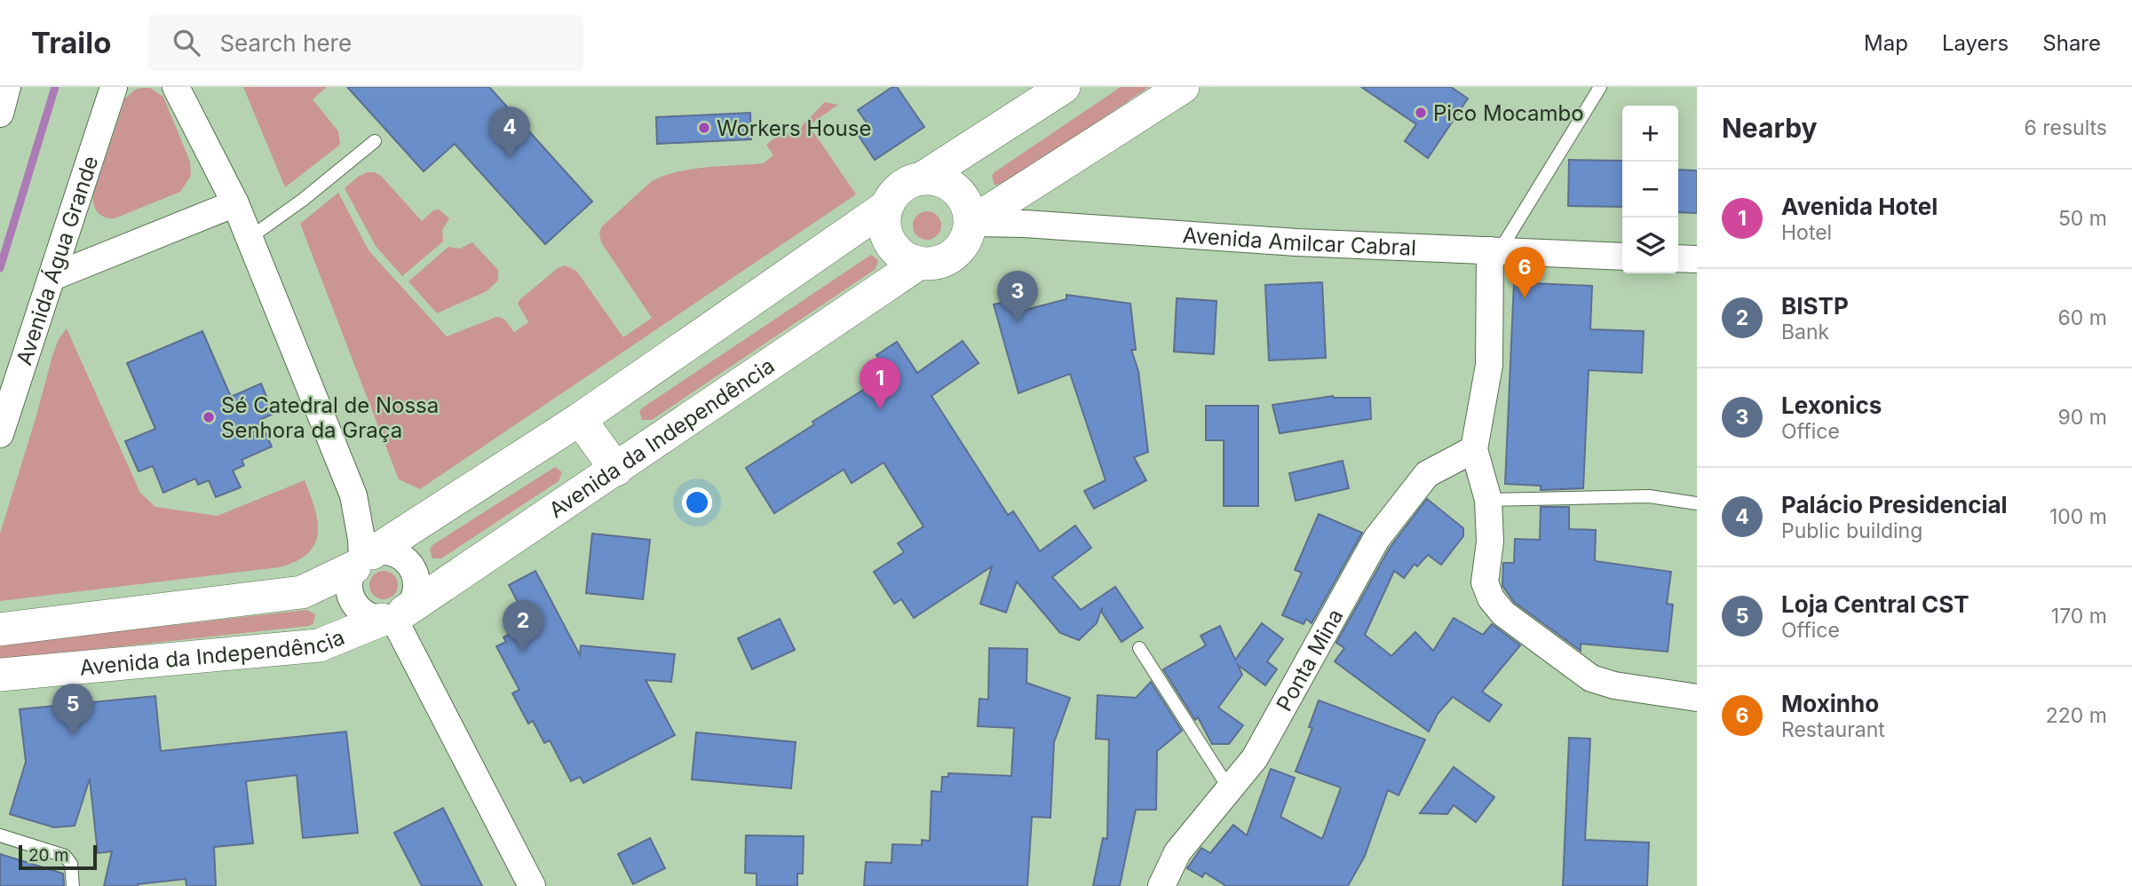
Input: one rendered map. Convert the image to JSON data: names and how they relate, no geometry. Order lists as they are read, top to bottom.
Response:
{
  "streets": {
    "street": [
      "Avenida Amilcar Cabral",
      "Avenida Água Grande",
      "Avenida da Independência",
      "Ponta Mina"
    ]
  },
  "crossings": [
    ["Avenida Amilcar Cabral", "Avenida da Independência"]
  ],
  "places": ["Pico Mocambo", "Workers House", "Sé Catedral de Nossa Senhora da Graça"],
  "scale_bar": "20 m",
  "page": {
    "header": "Trailo",
    "search": "Search here",
    "nav": ["Map", "Layers", "Share"],
    "heading": ["Nearby", "6 results"],
    "map_buttons": ["+", "−"],
    "pins": [
      "4",
      "6",
      "3",
      "1",
      "2",
      "5"
    ],
    "list": [
      {
        "mark": "1",
        "name": "Avenida Hotel",
        "note": "Hotel",
        "value": "50 m"
      },
      {
        "mark": "2",
        "name": "BISTP",
        "note": "Bank",
        "value": "60 m"
      },
      {
        "mark": "3",
        "name": "Lexonics",
        "note": "Office",
        "value": "90 m"
      },
      {
        "mark": "4",
        "name": "Palácio Presidencial",
        "note": "Public building",
        "value": "100 m"
      },
      {
        "mark": "5",
        "name": "Loja Central CST",
        "note": "Office",
        "value": "170 m"
      },
      {
        "mark": "6",
        "name": "Moxinho",
        "note": "Restaurant",
        "value": "220 m"
      }
    ],
    "scale": "20 m"
  }
}
